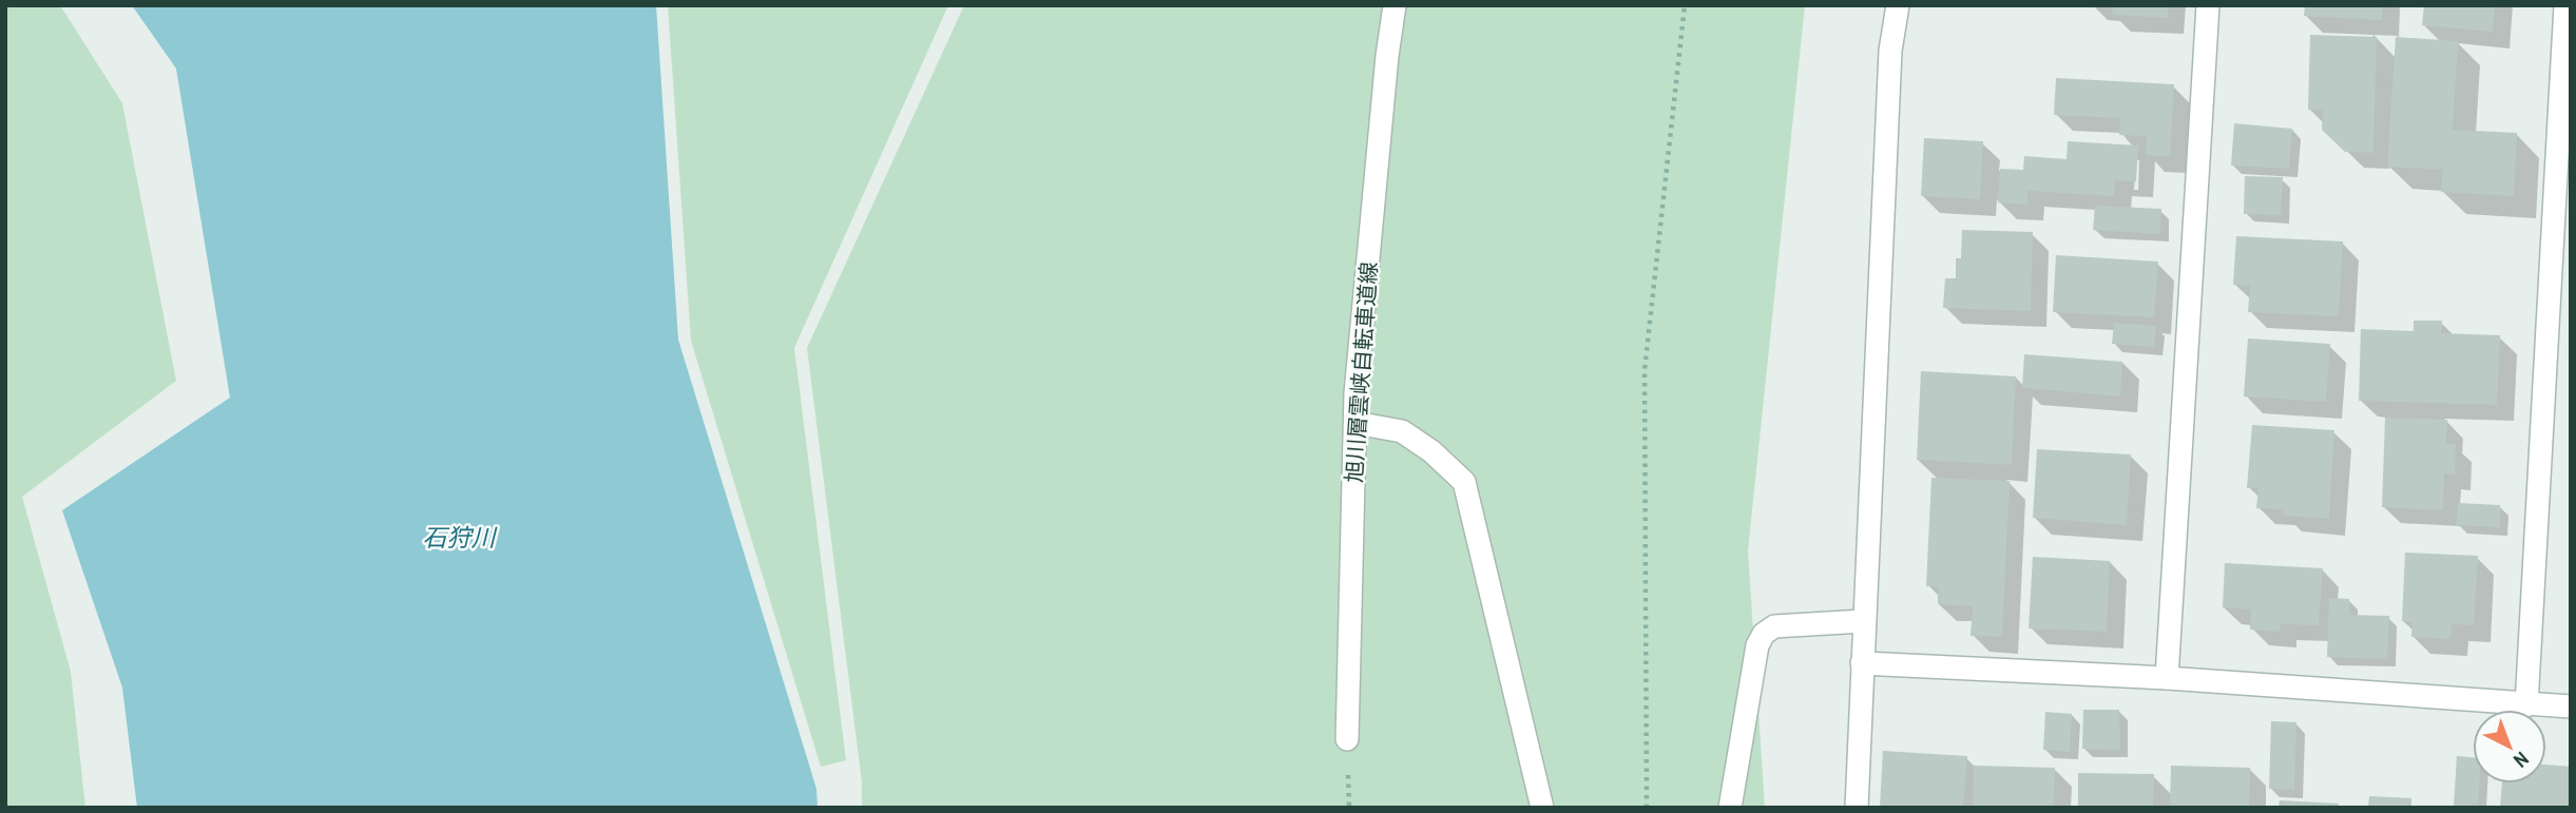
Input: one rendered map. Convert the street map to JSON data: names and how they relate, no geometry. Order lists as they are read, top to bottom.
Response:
{
  "streets": {
    "street": ["旭川層雲峡自転車道線"]
  },
  "water": ["石狩川"],
  "north": "bottom right"
}
